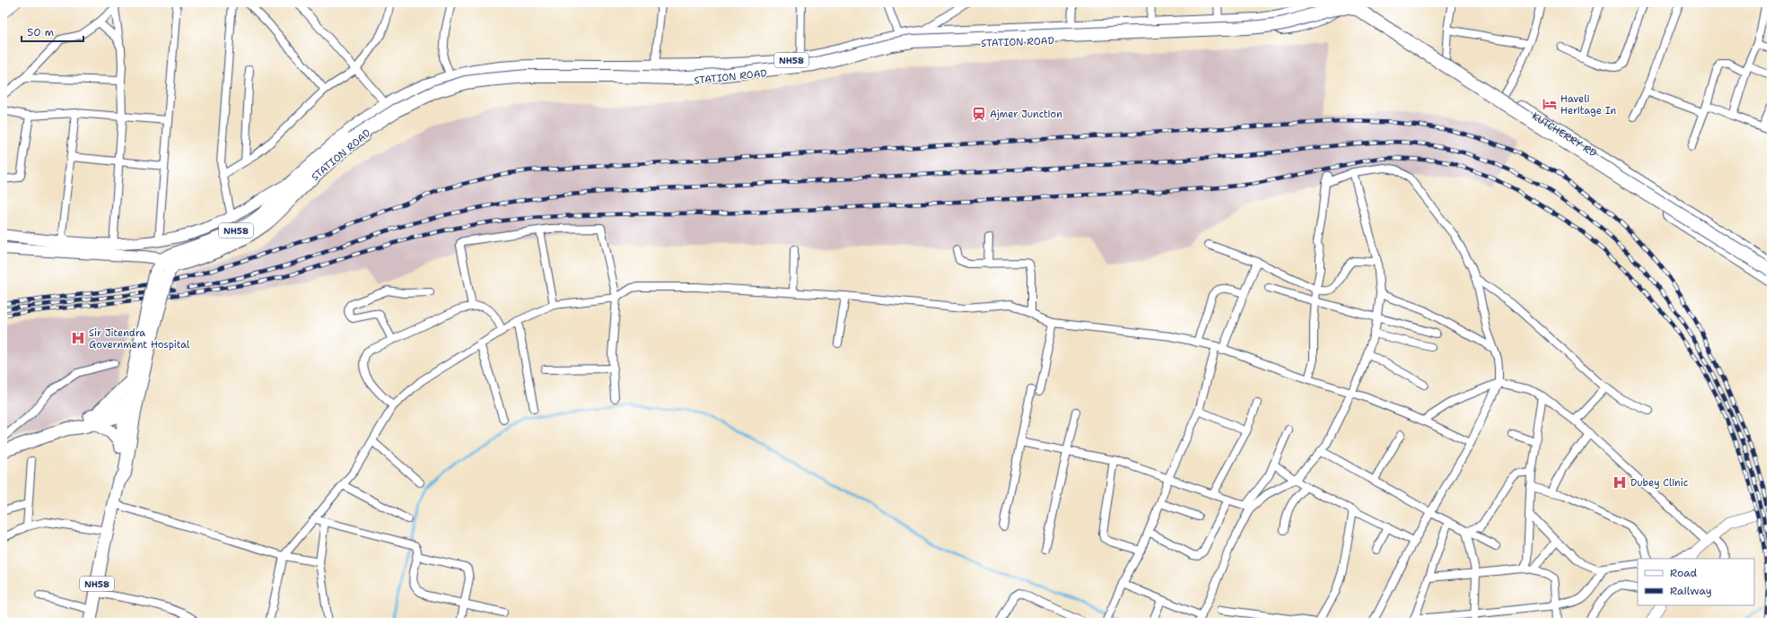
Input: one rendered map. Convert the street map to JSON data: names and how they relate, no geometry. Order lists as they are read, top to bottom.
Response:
{
  "streets": {
    "highway": ["STATION ROAD", "NH58", "KUTCHERRY RD"]
  },
  "crossings": [
    ["STATION ROAD", "NH58"],
    ["STATION ROAD", "KUTCHERRY RD"]
  ],
  "places": {
    "hotel": ["Haveli Heritage In"],
    "station": ["Ajmer Junction"],
    "hospital": ["Sir Jitendra Government Hospital", "Dubey Clinic"]
  },
  "legend": ["Road", "Railway"],
  "scale_bar": "50 m"
}
